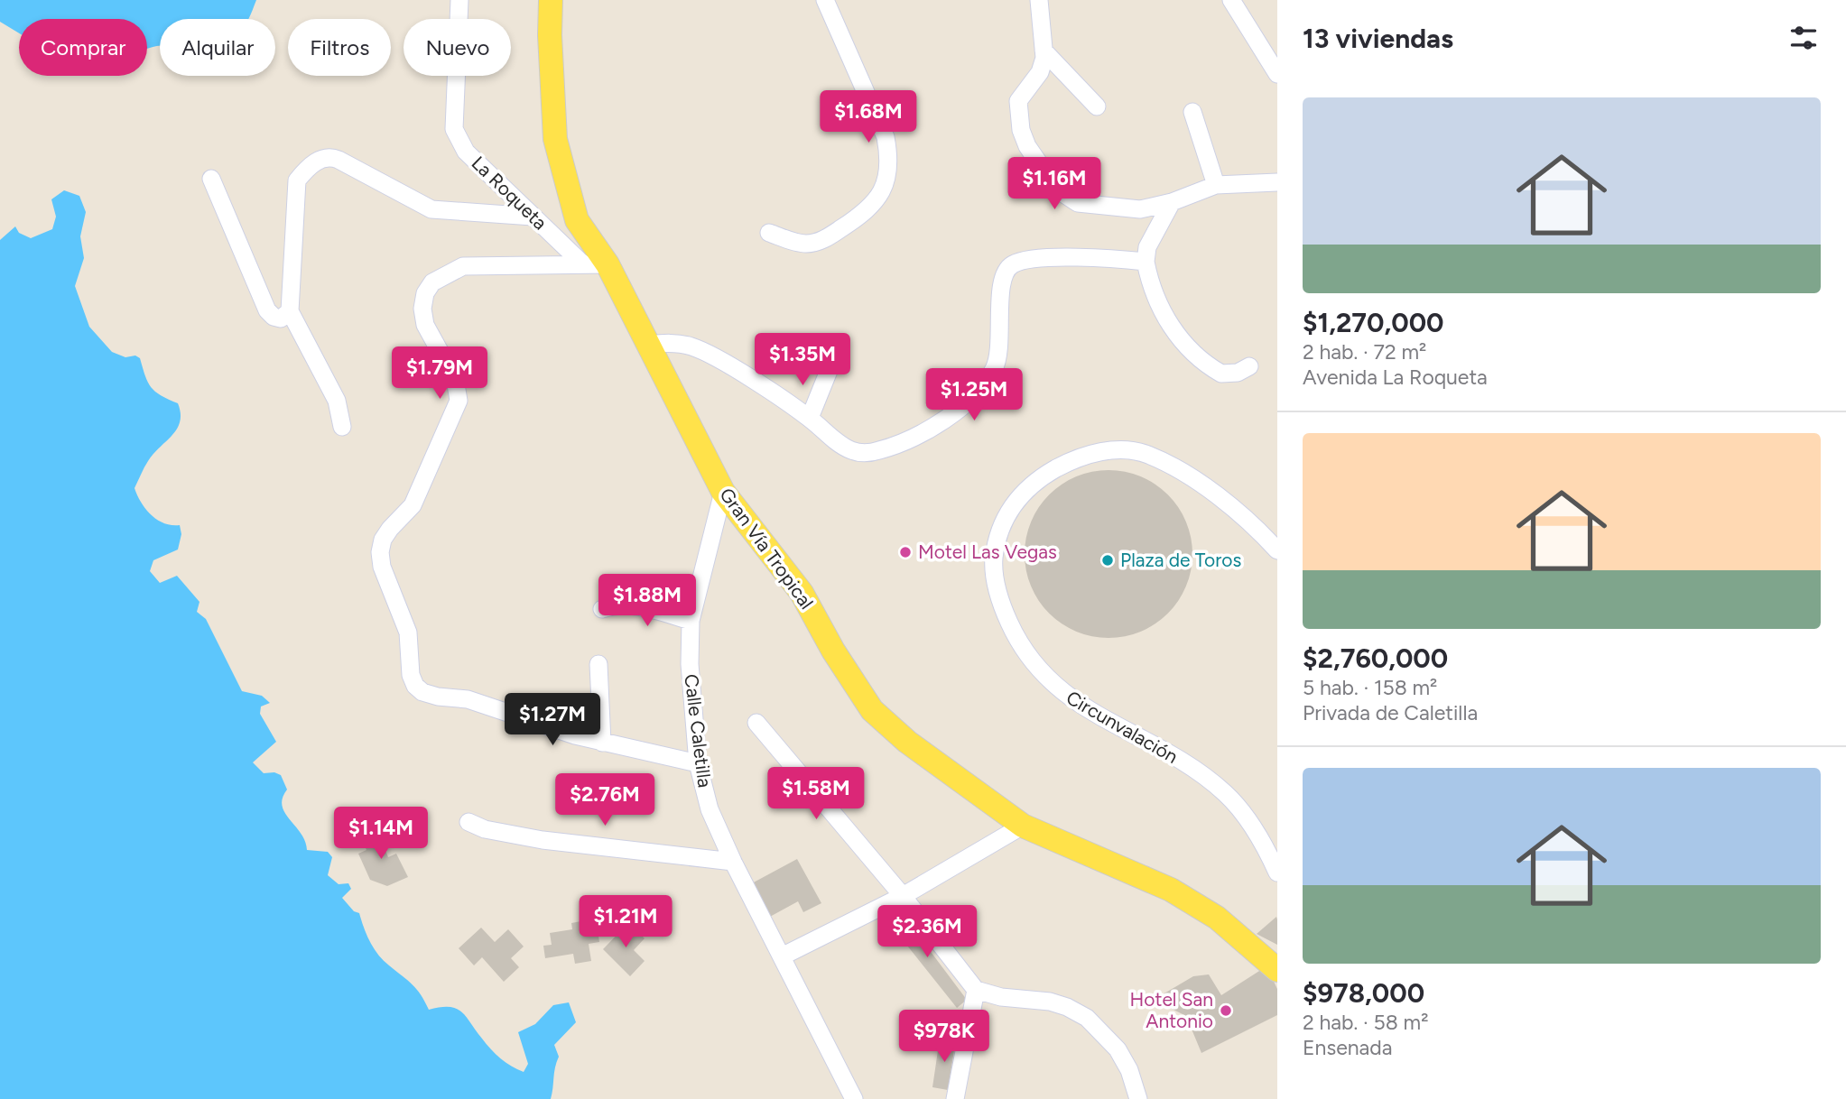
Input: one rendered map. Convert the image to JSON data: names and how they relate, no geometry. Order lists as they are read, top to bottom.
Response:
{
  "streets": {
    "main road": ["Gran Vía Tropical"],
    "street": ["La Roqueta", "Circunvalación", "Calle Caletilla"]
  },
  "crossings": [
    ["Gran Vía Tropical", "Calle Caletilla"]
  ],
  "places": ["Motel Las Vegas", "Plaza de Toros", "Hotel San Antonio"],
  "page": {
    "heading": "13 viviendas",
    "chip": [
      "Comprar",
      "Alquilar",
      "Filtros",
      "Nuevo"
    ],
    "list": [
      {
        "name": "$1,270,000",
        "note": "2 hab. · 72 m² · Avenida La Roqueta"
      },
      {
        "name": "$2,760,000",
        "note": "5 hab. · 158 m² · Privada de Caletilla"
      },
      {
        "name": "$978,000",
        "note": "2 hab. · 58 m² · Ensenada"
      }
    ],
    "price": [
      "$1.68M",
      "$1.16M",
      "$1.35M",
      "$1.79M",
      "$1.25M",
      "$1.88M",
      "$1.27M",
      "$1.58M",
      "$2.76M",
      "$1.14M",
      "$1.21M",
      "$2.36M",
      "$978K"
    ]
  }
}
